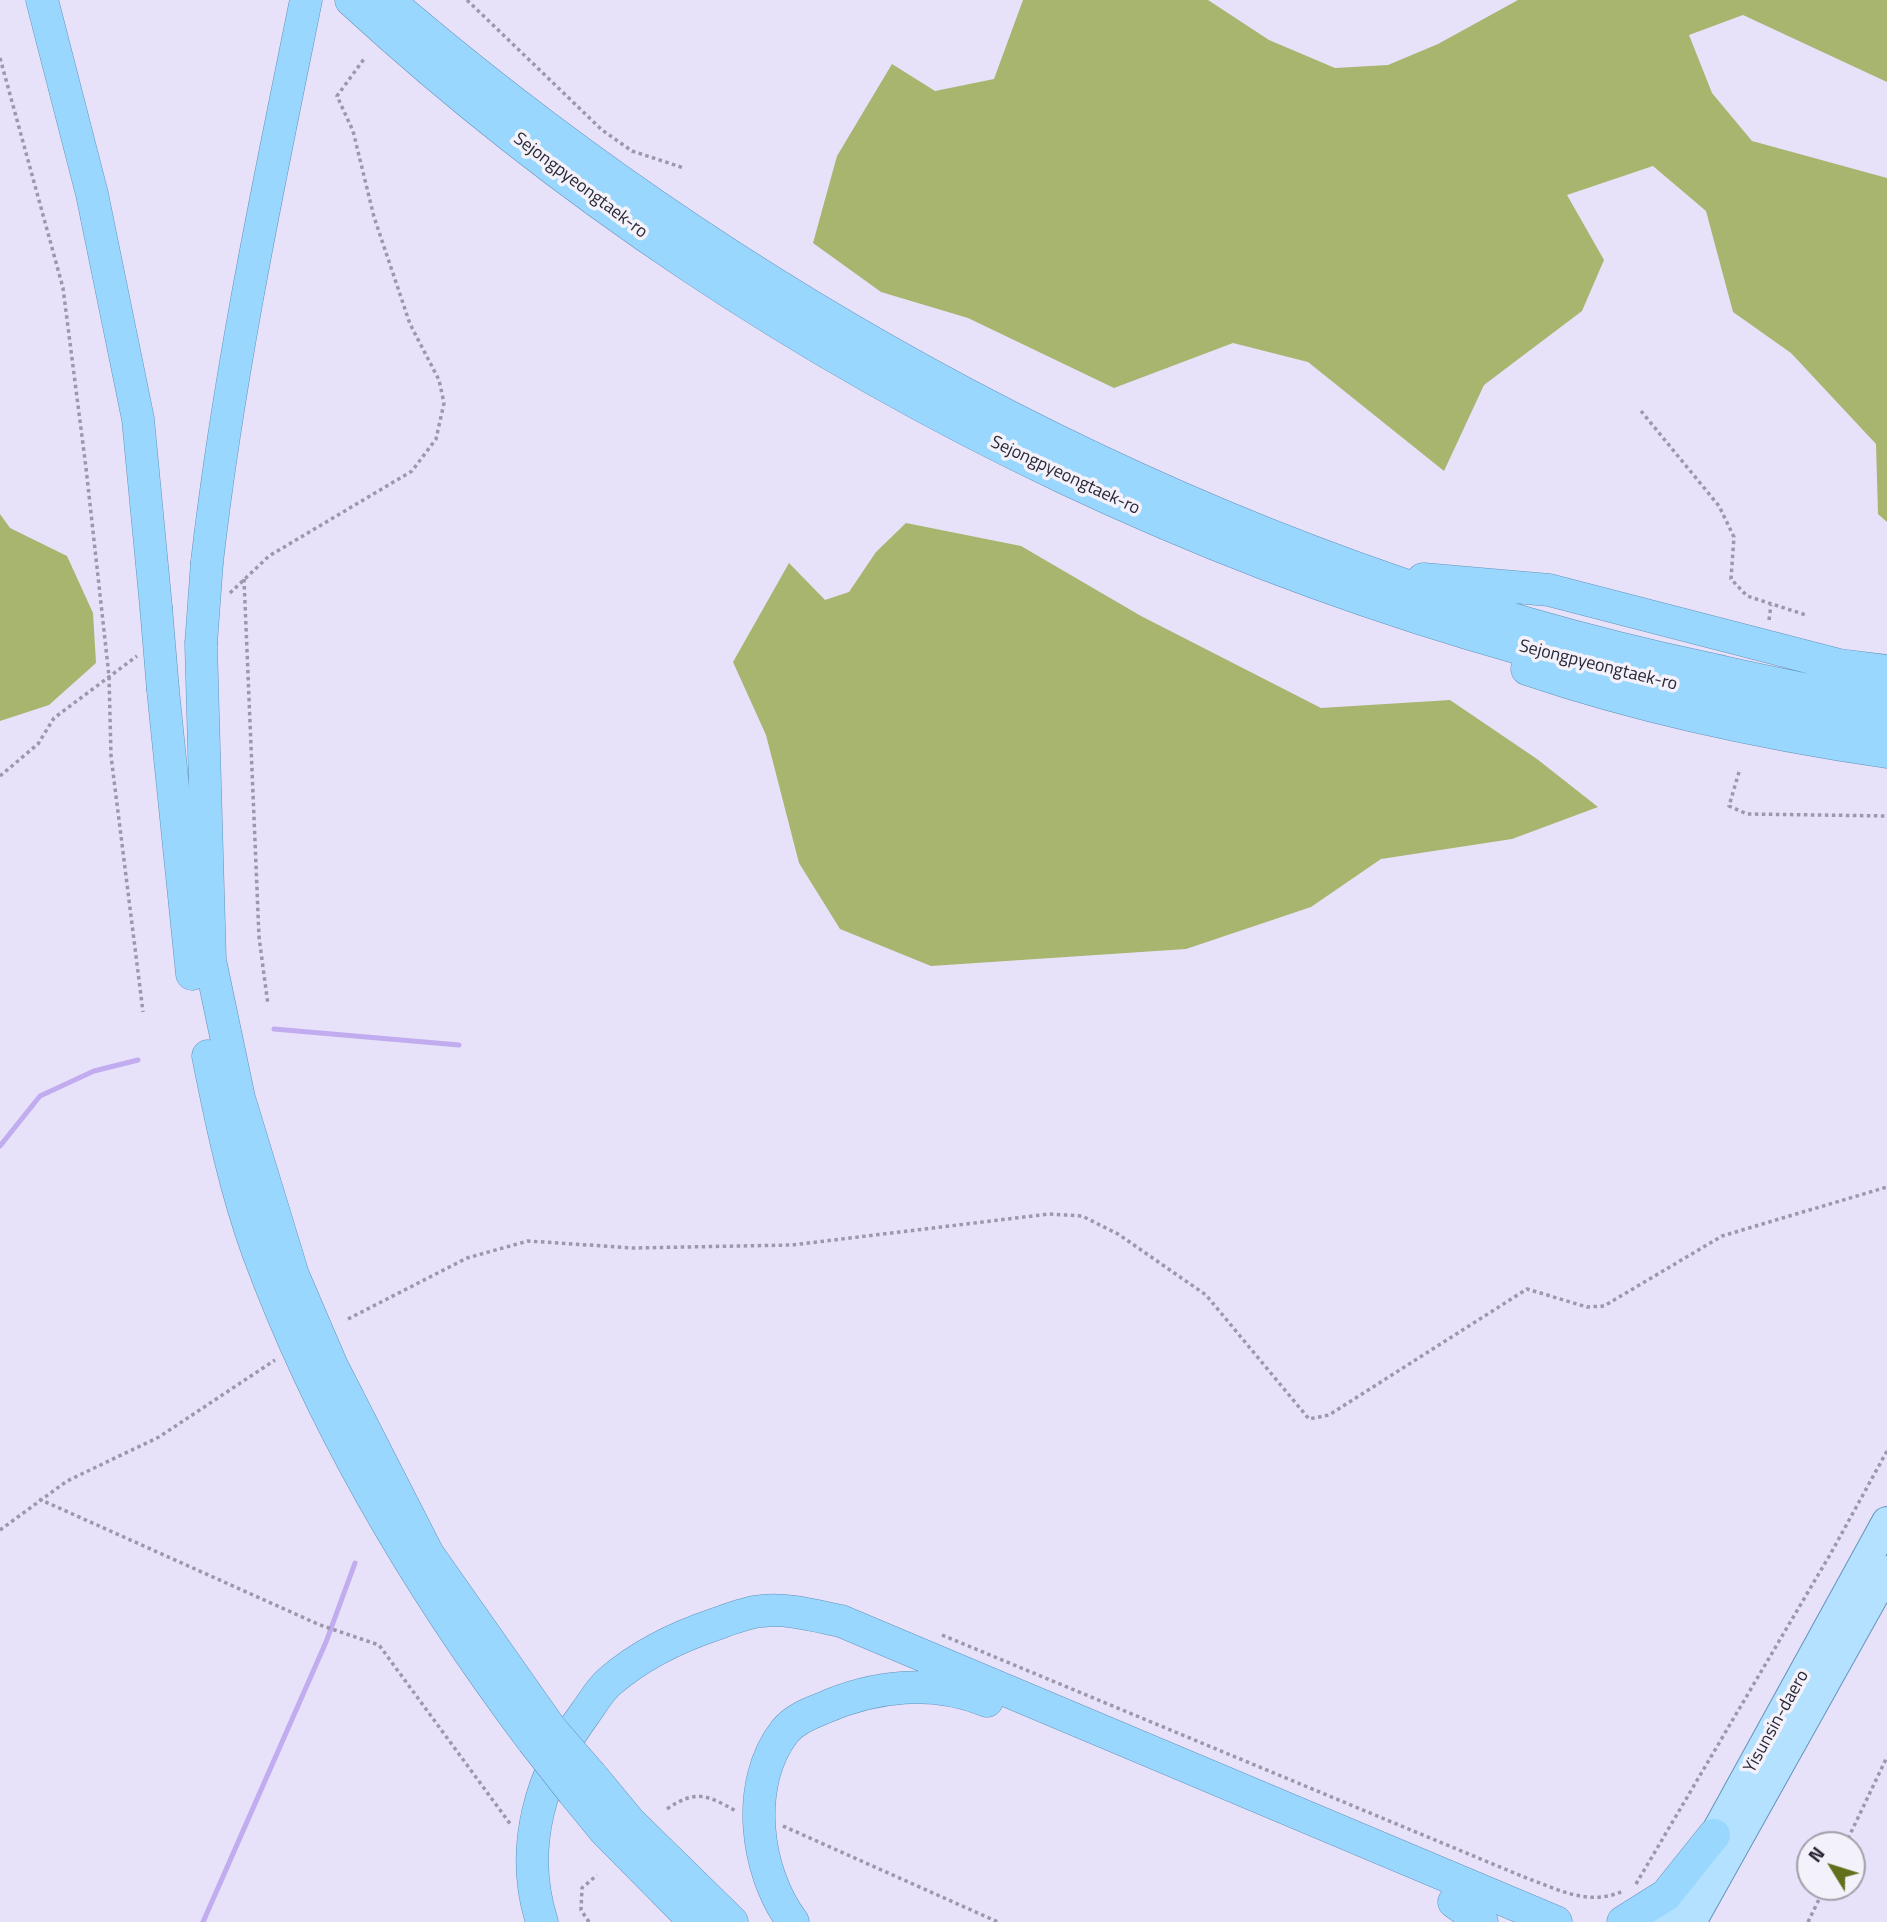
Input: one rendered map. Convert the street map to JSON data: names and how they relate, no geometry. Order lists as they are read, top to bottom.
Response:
{
  "streets": {
    "highway": ["Sejongpyeongtaek-ro"],
    "main road": ["Yisunsin-daero"]
  },
  "north": "top left"
}
